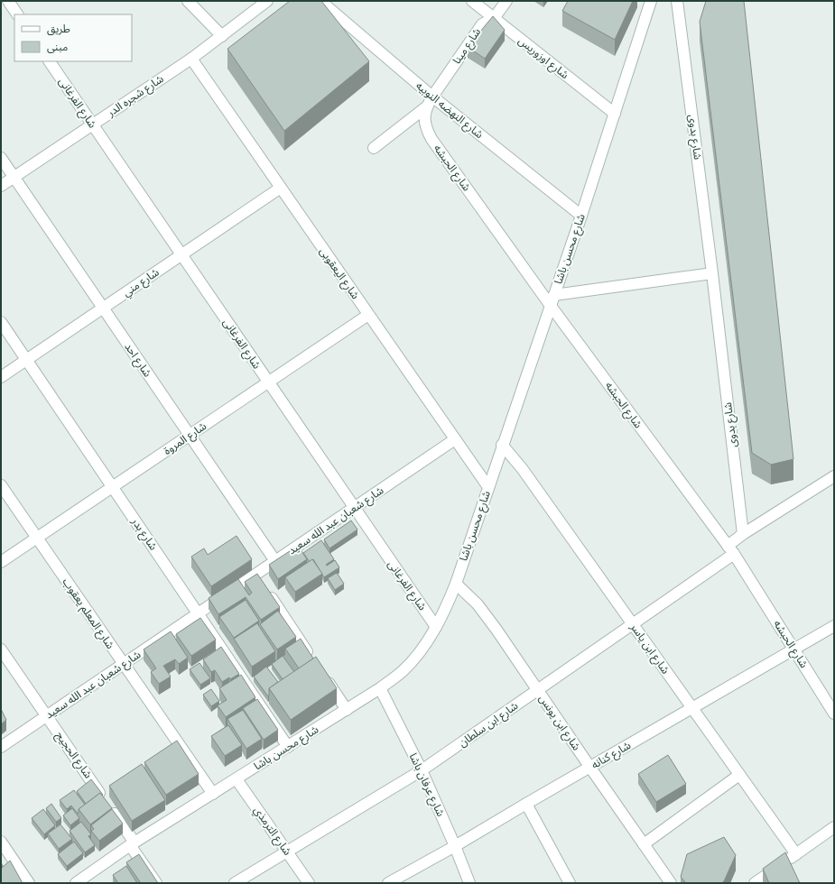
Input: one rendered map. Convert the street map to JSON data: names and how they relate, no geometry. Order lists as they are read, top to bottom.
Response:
{
  "streets": {
    "street": [
      "شارع مينا",
      "شارع اوزوريس",
      "شارع شجره الدر",
      "شارع الفرغانى",
      "شارع النهضه النوبيه",
      "شارع بدوى",
      "شارع الحبشه",
      "شارع محسن باشا",
      "شارع اليعقوبى",
      "شارع مني",
      "شارع احد",
      "شارع المروة",
      "شارع شعبان عبد الله سعيد",
      "شارع بدر",
      "شارع المعلم يعقوب",
      "شارع ابن ياسر",
      "شارع ابن يونس",
      "شارع ابن سلطان",
      "شارع الحجيج",
      "شارع كنانه",
      "شارع عرفان باشا",
      "شارع الترمذي"
    ]
  },
  "crossings": [
    ["شارع مينا", "شارع اوزوريس"],
    ["شارع مينا", "شارع النهضه النوبيه"],
    ["شارع مينا", "شارع الحبشه"],
    ["شارع اوزوريس", "شارع محسن باشا"],
    ["شارع شجره الدر", "شارع الفرغانى"],
    ["شارع شجره الدر", "شارع اليعقوبى"],
    ["شارع شجره الدر", "شارع احد"],
    ["شارع الفرغانى", "شارع محسن باشا"],
    ["شارع الفرغانى", "شارع مني"],
    ["شارع الفرغانى", "شارع المروة"],
    ["شارع الفرغانى", "شارع شعبان عبد الله سعيد"],
    ["شارع النهضه النوبيه", "شارع الحبشه"],
    ["شارع النهضه النوبيه", "شارع محسن باشا"],
    ["شارع بدوى", "شارع ابن سلطان"],
    ["شارع الحبشه", "شارع محسن باشا"],
    ["شارع الحبشه", "شارع ابن سلطان"],
    ["شارع الحبشه", "شارع كنانه"],
    ["شارع محسن باشا", "شارع اليعقوبى"],
    ["شارع محسن باشا", "شارع بدر"],
    ["شارع محسن باشا", "شارع المعلم يعقوب"],
    ["شارع محسن باشا", "شارع ابن ياسر"],
    ["شارع محسن باشا", "شارع ابن يونس"],
    ["شارع محسن باشا", "شارع الحجيج"],
    ["شارع محسن باشا", "شارع عرفان باشا"],
    ["شارع محسن باشا", "شارع الترمذي"],
    ["شارع اليعقوبى", "شارع مني"],
    ["شارع اليعقوبى", "شارع المروة"],
    ["شارع اليعقوبى", "شارع شعبان عبد الله سعيد"],
    ["شارع مني", "شارع احد"],
    ["شارع مني", "شارع بدر"],
    ["شارع احد", "شارع المروة"],
    ["شارع احد", "شارع شعبان عبد الله سعيد"],
    ["شارع المروة", "شارع بدر"],
    ["شارع المروة", "شارع المعلم يعقوب"],
    ["شارع شعبان عبد الله سعيد", "شارع بدر"],
    ["شارع شعبان عبد الله سعيد", "شارع المعلم يعقوب"],
    ["شارع شعبان عبد الله سعيد", "شارع الحجيج"],
    ["شارع ابن ياسر", "شارع ابن سلطان"],
    ["شارع ابن ياسر", "شارع كنانه"],
    ["شارع ابن يونس", "شارع ابن سلطان"],
    ["شارع ابن يونس", "شارع كنانه"],
    ["شارع ابن سلطان", "شارع عرفان باشا"],
    ["شارع ابن سلطان", "شارع الترمذي"],
    ["شارع كنانه", "شارع عرفان باشا"]
  ],
  "legend": ["طريق", "مبنى"]
}
